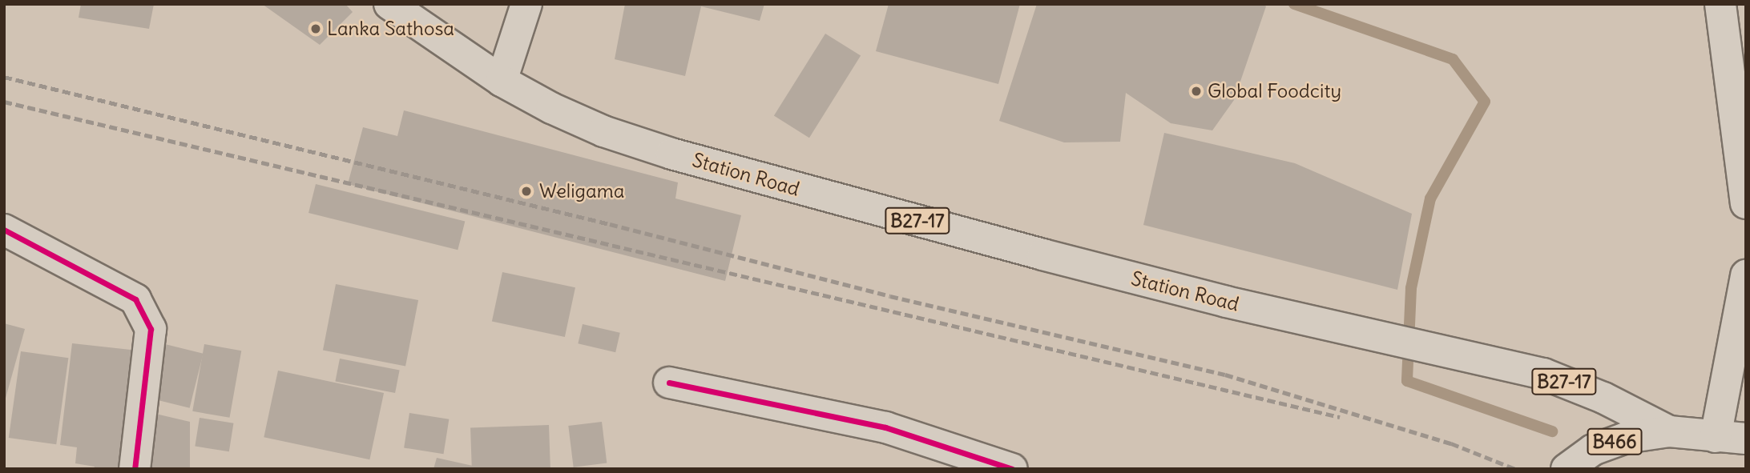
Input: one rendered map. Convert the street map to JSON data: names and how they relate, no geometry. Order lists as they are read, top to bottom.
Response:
{
  "streets": {
    "main road": ["Station Road", "B27-17", "B466"]
  },
  "crossings": [
    ["Station Road", "B466"]
  ],
  "places": ["Lanka Sathosa", "Global Foodcity", "Weligama"]
}
